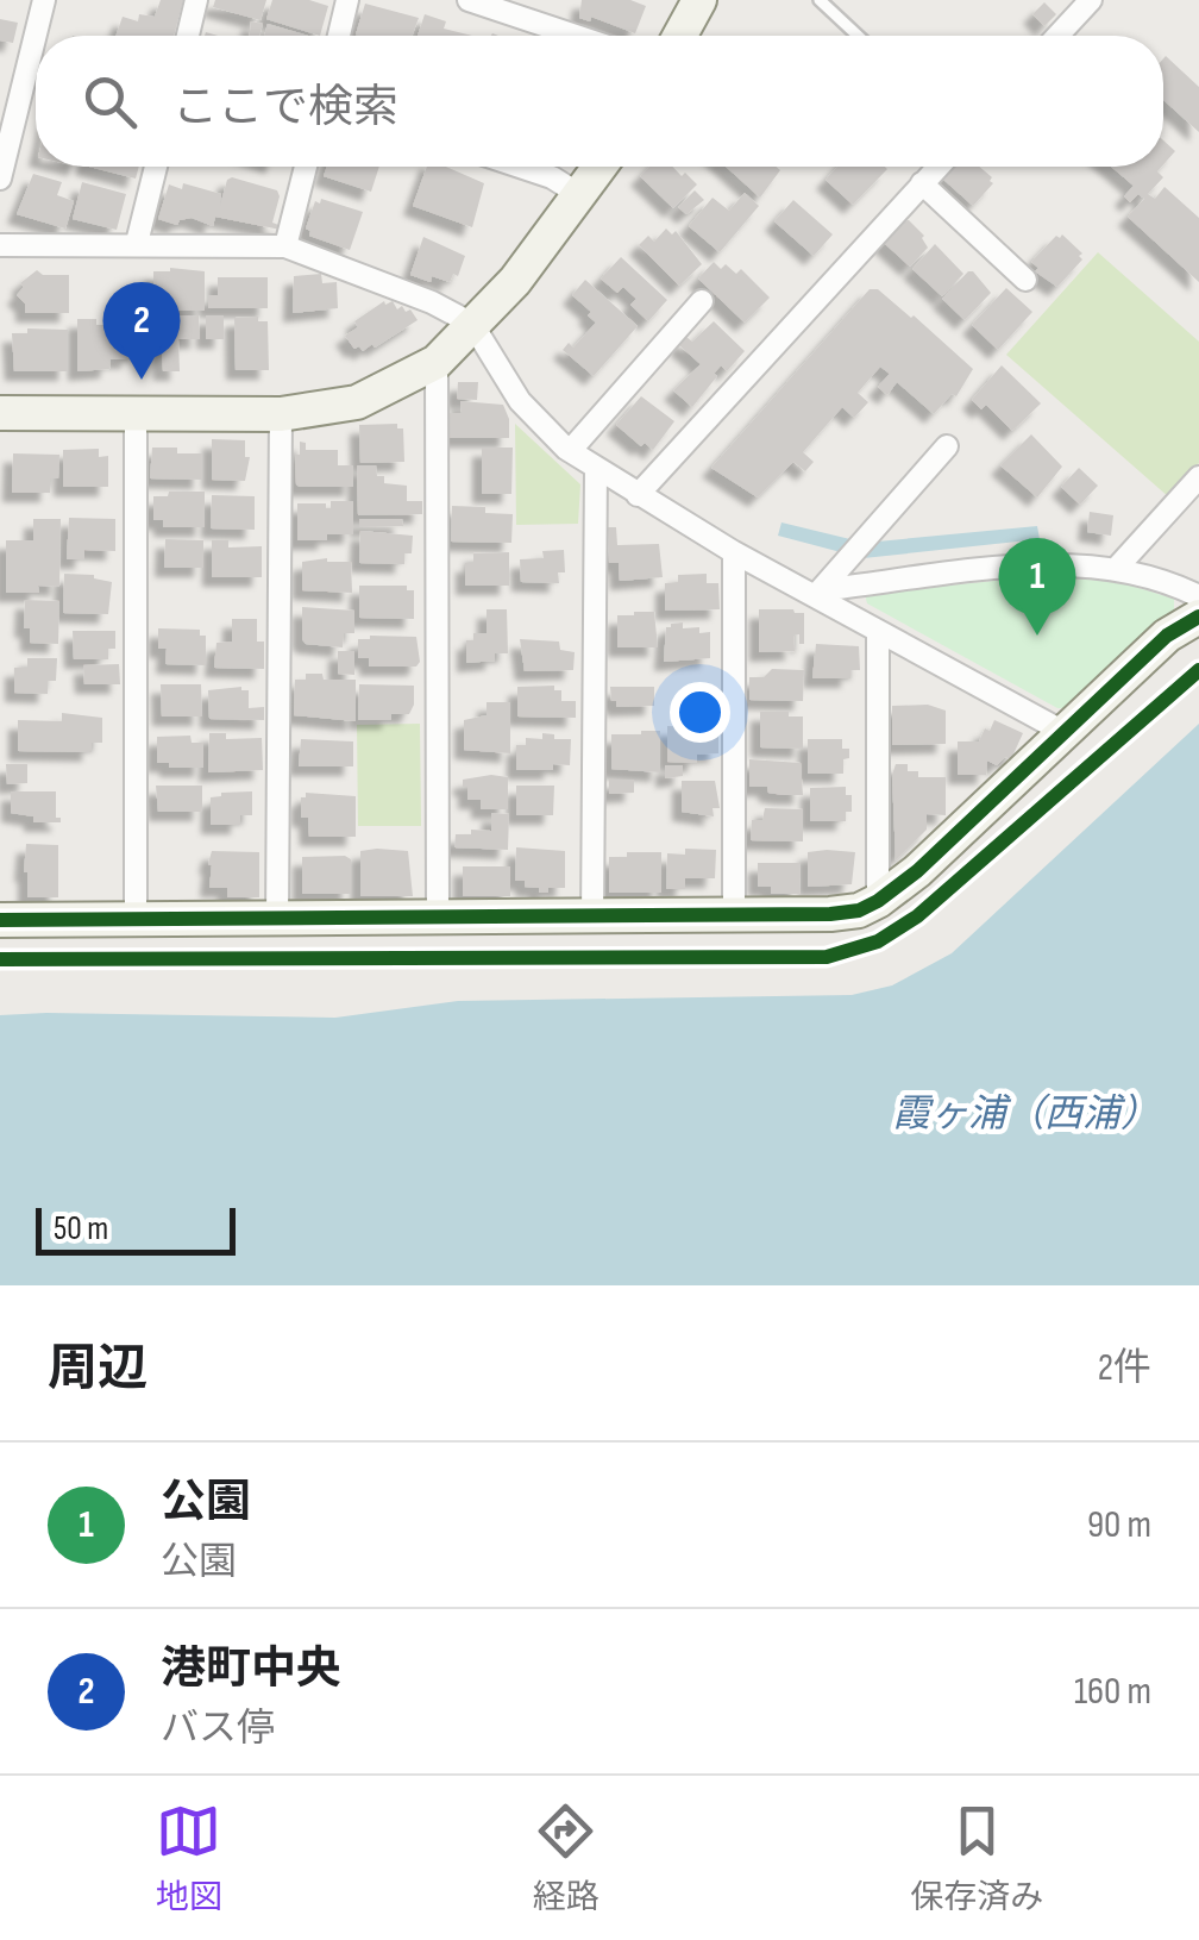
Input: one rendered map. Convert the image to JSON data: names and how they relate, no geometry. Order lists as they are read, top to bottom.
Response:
{
  "water": ["霞ヶ浦（西浦）"],
  "scale_bar": "50 m",
  "page": {
    "search": "ここで検索",
    "pins": ["2", "1"],
    "scale": "50 m",
    "heading": ["周辺", "2件"],
    "list": [
      {
        "mark": "1",
        "name": "公園",
        "note": "公園",
        "value": "90 m"
      },
      {
        "mark": "2",
        "name": "港町中央",
        "note": "バス停",
        "value": "160 m"
      }
    ],
    "nav": ["地図", "経路", "保存済み"]
  }
}
